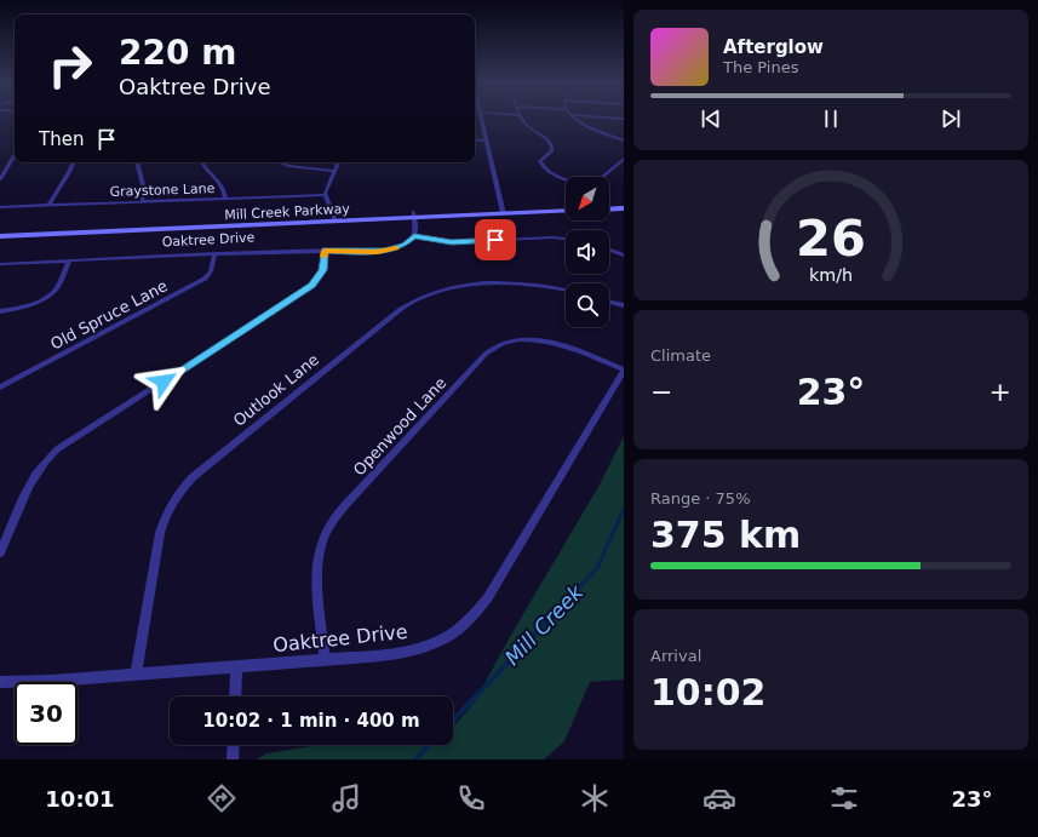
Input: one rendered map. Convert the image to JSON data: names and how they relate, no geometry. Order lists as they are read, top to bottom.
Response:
{
  "streets": {
    "main road": ["Mill Creek Parkway"],
    "street": [
      "Graystone Lane",
      "Oaktree Drive",
      "Old Spruce Lane",
      "Outlook Lane",
      "Openwood Lane"
    ]
  },
  "crossings": [
    ["Oaktree Drive", "Old Spruce Lane"],
    ["Oaktree Drive", "Outlook Lane"],
    ["Oaktree Drive", "Openwood Lane"]
  ],
  "water": ["Mill Creek"],
  "north": "bottom left",
  "page": {
    "turn": ["220 m", "Oaktree Drive"],
    "song": ["Afterglow", "The Pines"],
    "then": "Then",
    "tile": [
      "Climate",
      ["Range · 75%", "375 km"],
      ["Arrival", "10:02"]
    ],
    "heat": ["−", "23°", "+"],
    "limit": "30",
    "trip": "10:02 · 1 min · 400 m",
    "tabs": ["10:01", "23°"],
    "gauge": ["26", "km/h"]
  }
}
